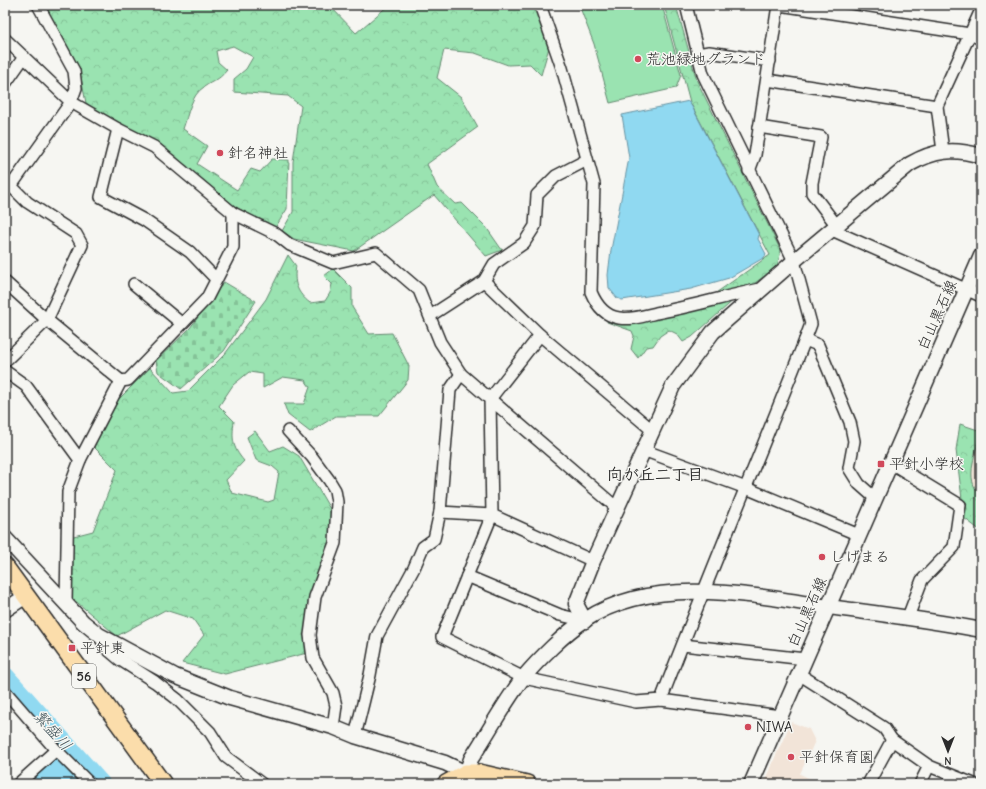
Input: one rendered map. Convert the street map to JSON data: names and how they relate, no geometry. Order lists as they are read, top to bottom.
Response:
{
  "streets": {
    "main road": ["56"],
    "street": ["白山黒石線"]
  },
  "districts": ["向が丘二丁目"],
  "water": ["繁盛川"],
  "places": {
    "other": [
      "荒池緑地グランド",
      "針名神社",
      "しげまる",
      "NIWA",
      "平針保育園"
    ],
    "transit": ["平針小学校", "平針東"]
  },
  "north": "bottom"
}
